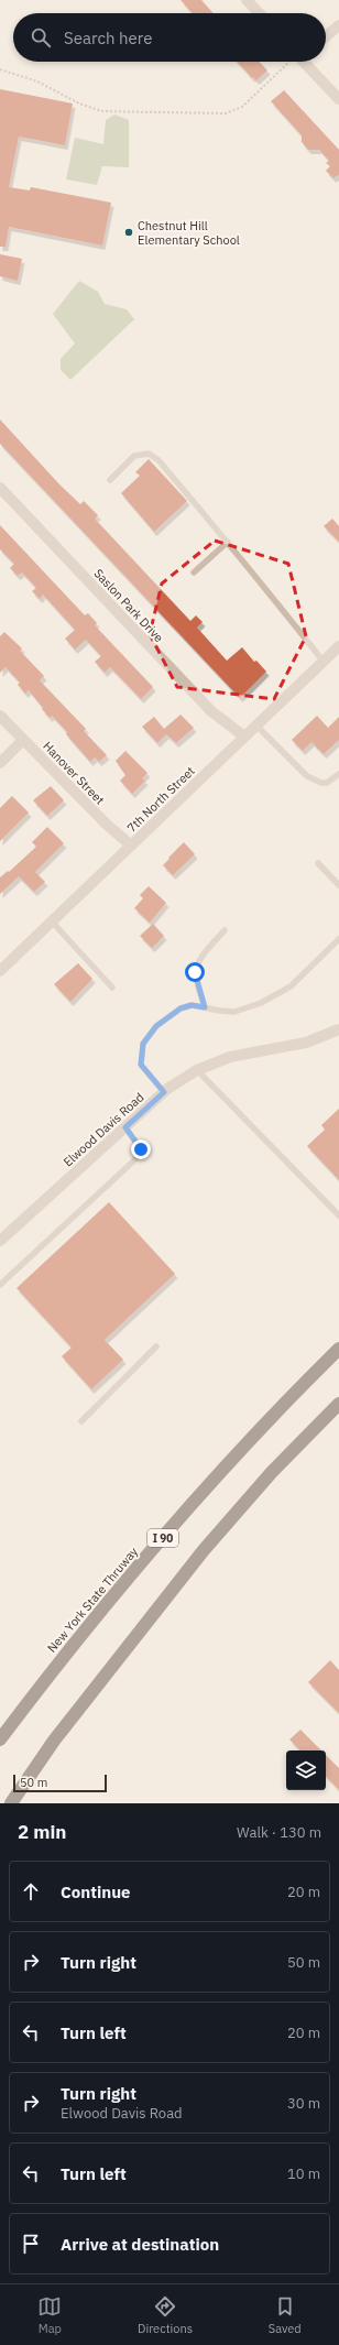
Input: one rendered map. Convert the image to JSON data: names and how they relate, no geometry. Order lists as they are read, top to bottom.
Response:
{
  "streets": {
    "highway": ["I 90", "New York State Thruway"],
    "street": [
      "Saslon Park Drive",
      "Hanover Street",
      "7th North Street",
      "Elwood Davis Road"
    ]
  },
  "crossings": [
    ["Saslon Park Drive", "7th North Street"],
    ["Hanover Street", "7th North Street"]
  ],
  "places": ["Chestnut Hill Elementary School"],
  "scale_bar": "50 m",
  "page": {
    "search": "Search here",
    "scale": "50 m",
    "heading": ["2 min", "Walk · 130 m"],
    "list": [
      ["Continue", "20 m"],
      ["Turn right", "50 m"],
      ["Turn left", "20 m"],
      ["Turn right", "Elwood Davis Road", "30 m"],
      ["Turn left", "10 m"],
      "Arrive at destination"
    ],
    "nav": ["Map", "Directions", "Saved"]
  }
}
